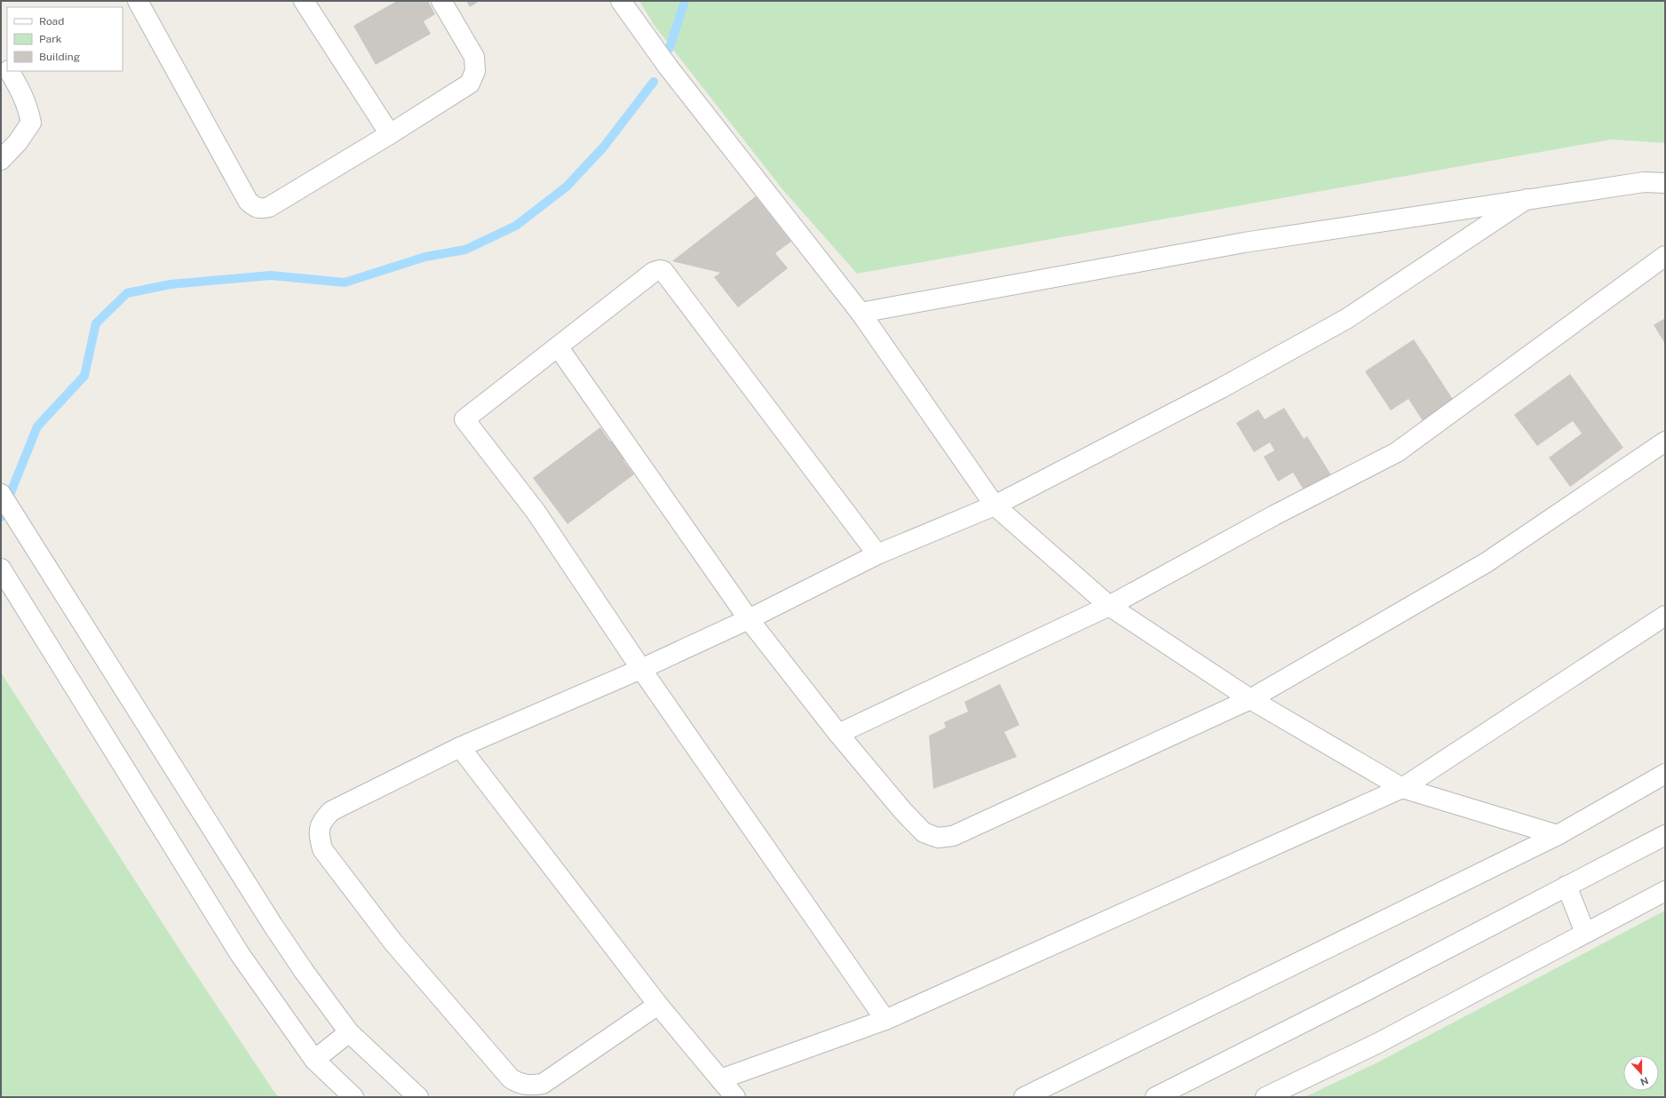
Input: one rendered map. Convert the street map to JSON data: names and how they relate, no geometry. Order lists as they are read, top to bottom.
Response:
{
  "legend": ["Road", "Park", "Building"],
  "north": "bottom"
}
